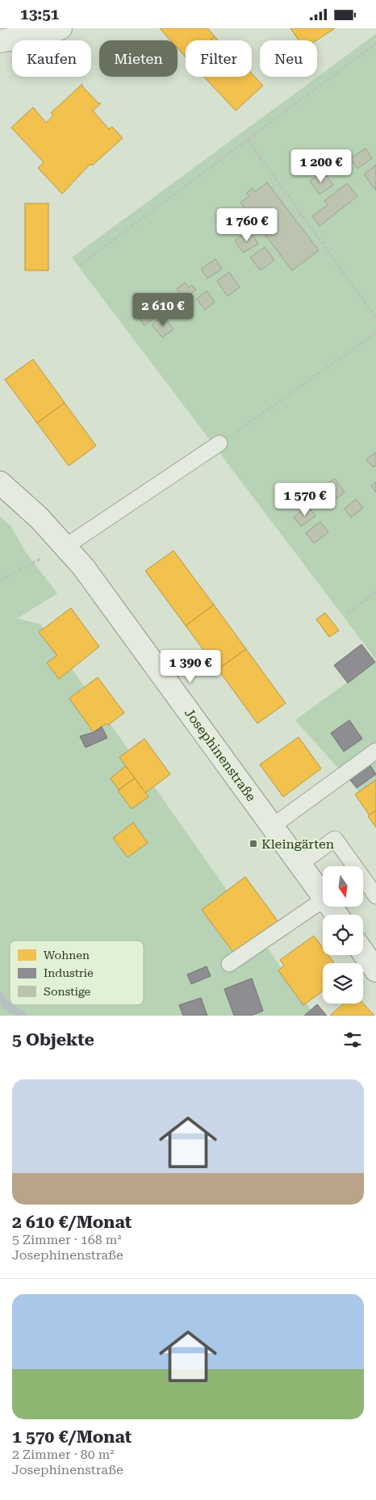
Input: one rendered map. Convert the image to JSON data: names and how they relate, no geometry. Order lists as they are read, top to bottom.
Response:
{
  "streets": {
    "street": ["Josephinenstraße"]
  },
  "places": {
    "transit": ["Kleingärten"]
  },
  "legend": ["Wohnen", "Industrie", "Sonstige"],
  "north": "bottom",
  "page": {
    "status": "13:51",
    "chip": [
      "Kaufen",
      "Mieten",
      "Filter",
      "Neu"
    ],
    "price": [
      "1 200 €",
      "1 760 €",
      "2 610 €",
      "1 570 €",
      "1 390 €"
    ],
    "heading": "5 Objekte",
    "list": [
      {
        "name": "2 610 €/Monat",
        "note": "5 Zimmer · 168 m² · Josephinenstraße"
      },
      {
        "name": "1 570 €/Monat",
        "note": "2 Zimmer · 80 m² · Josephinenstraße"
      }
    ]
  }
}
